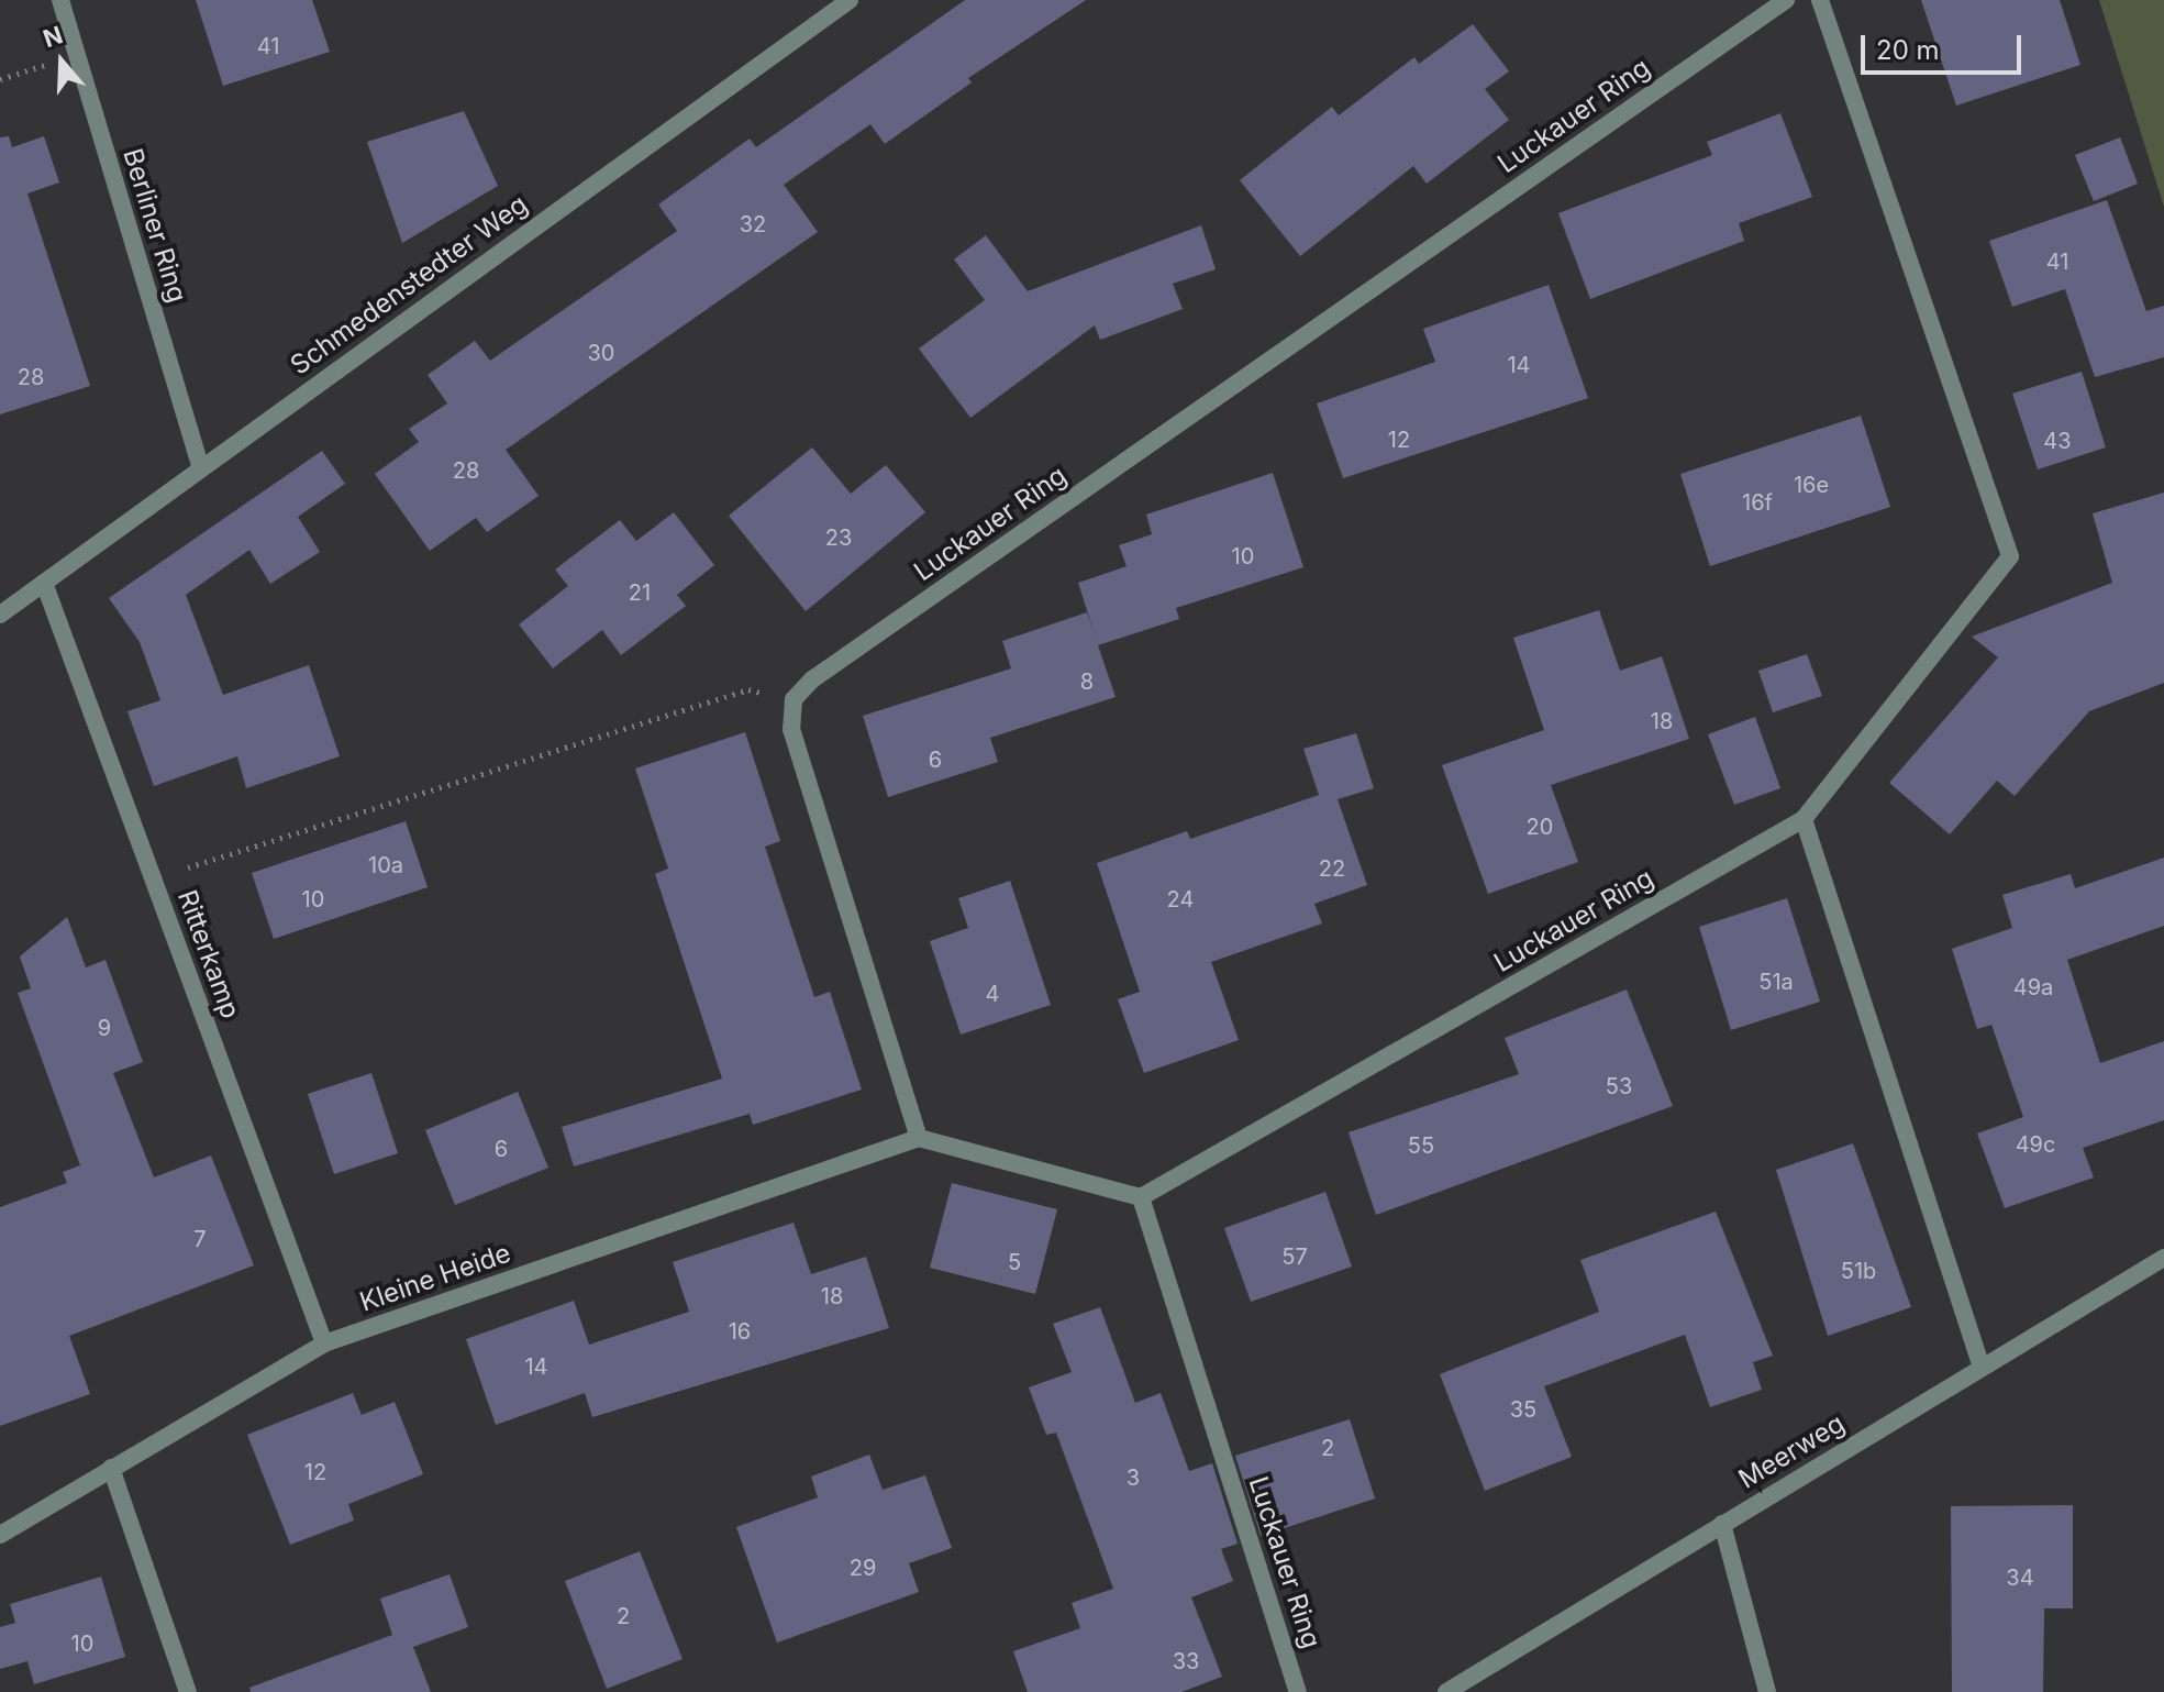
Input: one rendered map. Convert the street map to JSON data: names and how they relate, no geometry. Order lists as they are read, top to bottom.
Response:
{
  "streets": {
    "street": [
      "Luckauer Ring",
      "Berliner Ring",
      "Schmedenstedter Weg",
      "Ritterkamp",
      "Kleine Heide",
      "Meerweg"
    ]
  },
  "crossings": [
    ["Berliner Ring", "Schmedenstedter Weg"],
    ["Schmedenstedter Weg", "Ritterkamp"],
    ["Ritterkamp", "Kleine Heide"]
  ],
  "house_numbers": [
    "41",
    "32",
    "41",
    "30",
    "14",
    "28",
    "12",
    "43",
    "28",
    "16e",
    "16f",
    "23",
    "10",
    "21",
    "8",
    "18",
    "6",
    "20",
    "10a",
    "22",
    "10",
    "24",
    "51a",
    "49a",
    "4",
    "9",
    "53",
    "49c",
    "55",
    "6",
    "7",
    "57",
    "5",
    "51b",
    "18",
    "16",
    "14",
    "35",
    "2",
    "12",
    "3",
    "29",
    "34",
    "2",
    "10",
    "33"
  ],
  "scale_bar": "20 m",
  "north": "top"
}
